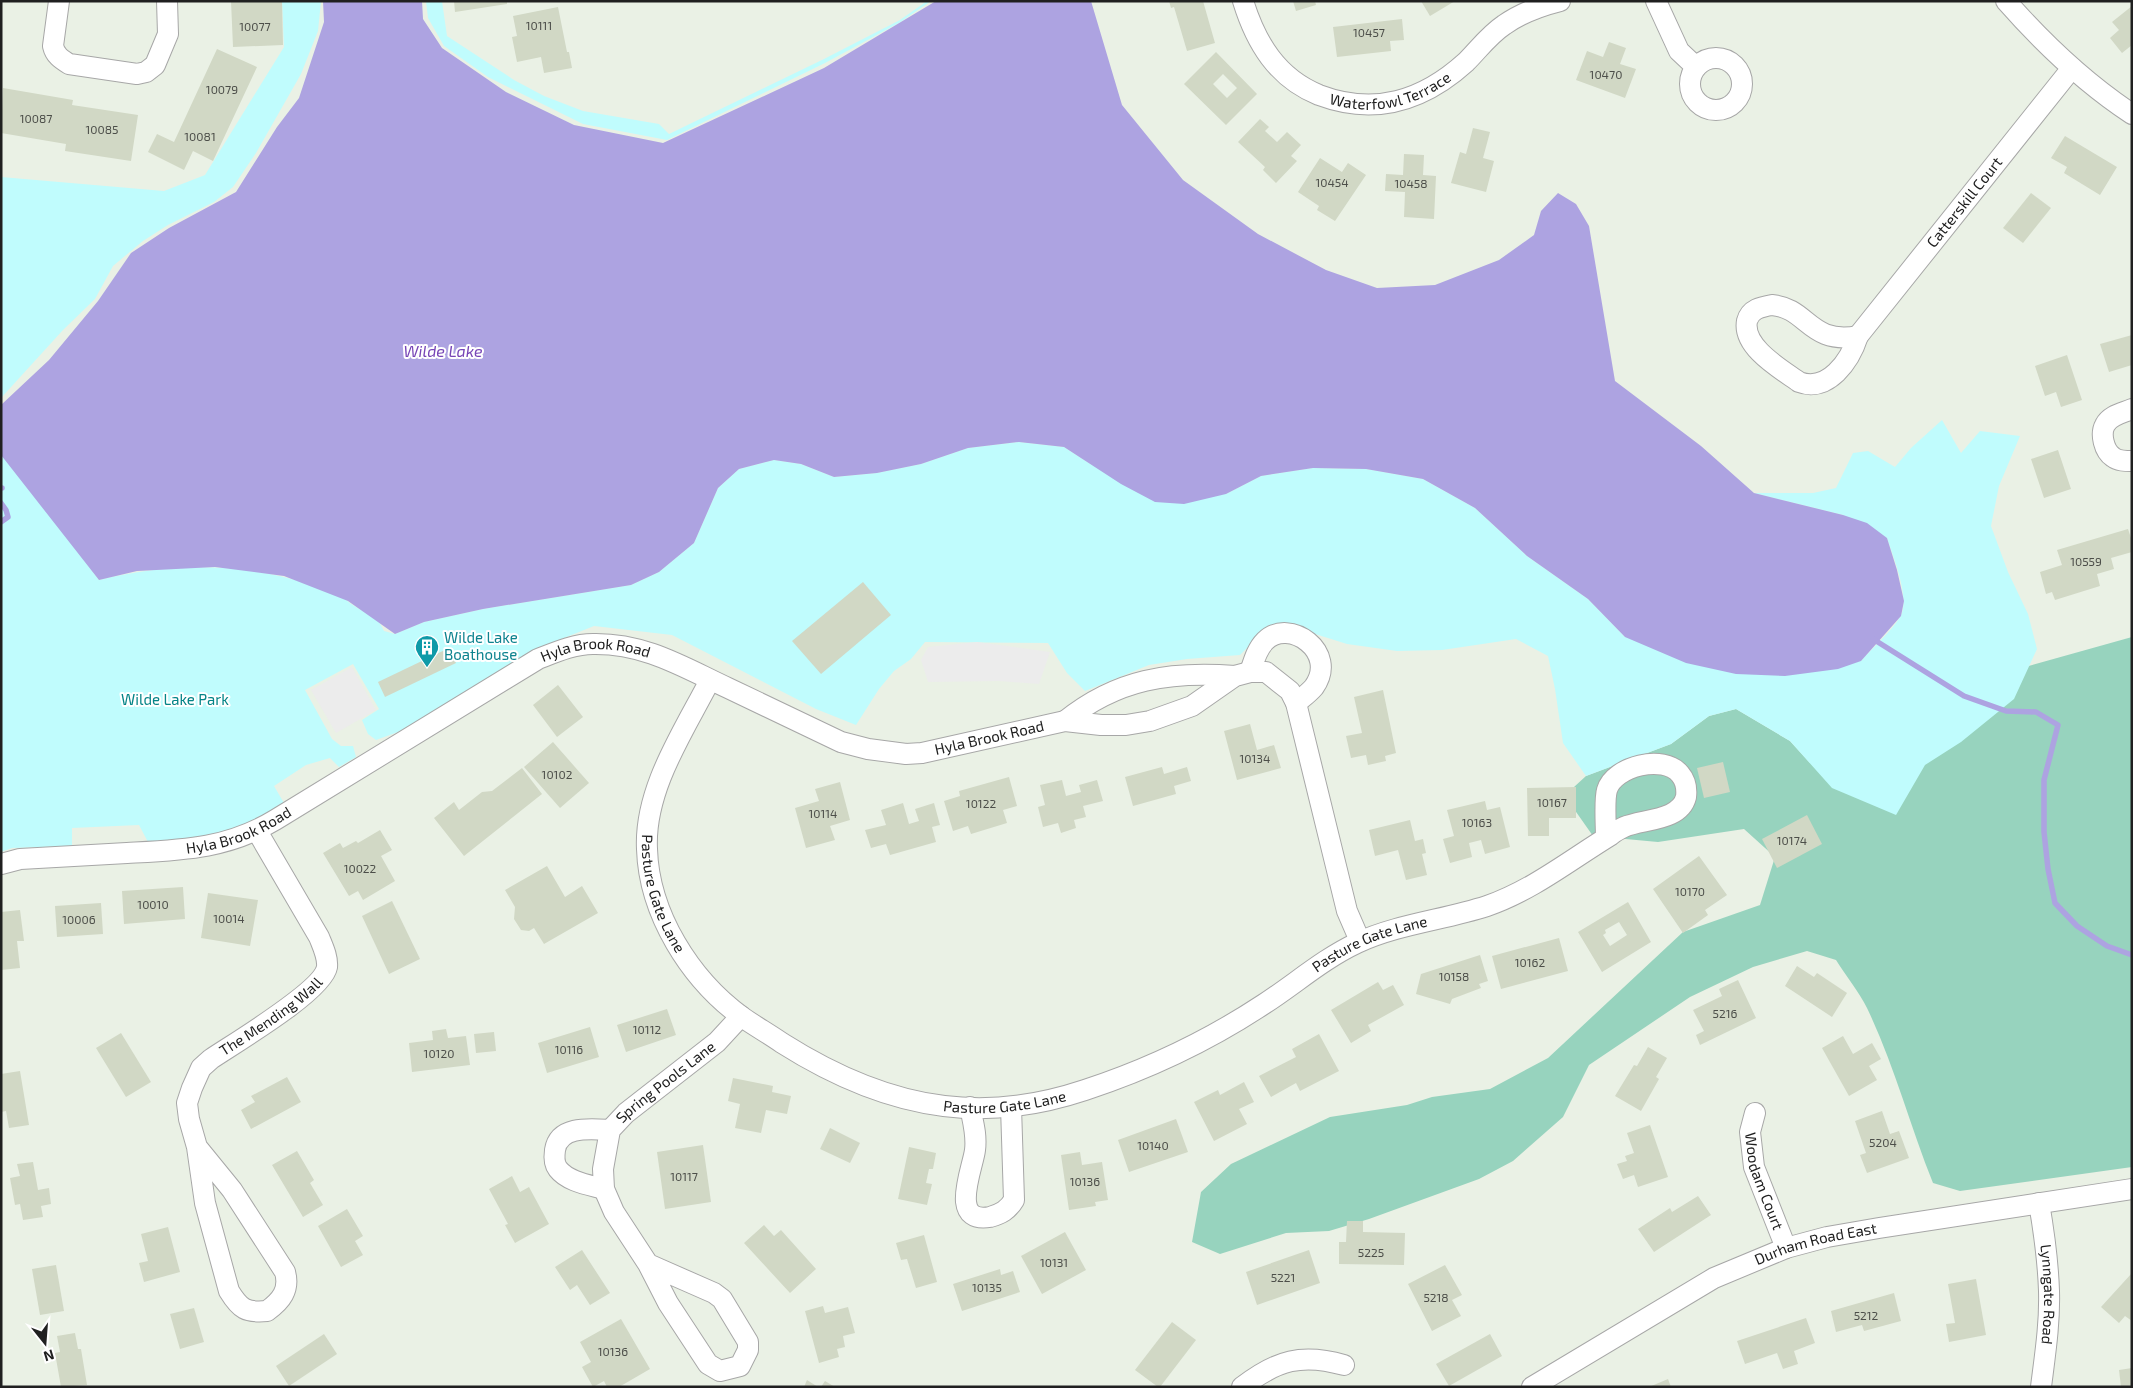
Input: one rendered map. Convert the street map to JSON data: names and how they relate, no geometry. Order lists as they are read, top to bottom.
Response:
{
  "streets": {
    "street": [
      "Waterfowl Terrace",
      "Catterskill Court",
      "Hyla Brook Road",
      "Pasture Gate Lane",
      "The Mending Wall",
      "Spring Pools Lane",
      "Woodam Court",
      "Durham Road East",
      "Lynngate Road"
    ]
  },
  "crossings": [
    ["Hyla Brook Road", "Pasture Gate Lane"],
    ["Hyla Brook Road", "The Mending Wall"],
    ["Pasture Gate Lane", "Spring Pools Lane"],
    ["Woodam Court", "Durham Road East"],
    ["Durham Road East", "Lynngate Road"]
  ],
  "water": ["Wilde Lake"],
  "parks": ["Wilde Lake Park"],
  "places": {
    "building": ["Wilde Lake Boathouse"]
  },
  "house_numbers": [
    "10111",
    "10077",
    "10457",
    "10470",
    "10079",
    "10087",
    "10085",
    "10081",
    "10454",
    "10458",
    "10559",
    "10134",
    "10102",
    "10167",
    "10122",
    "10114",
    "10163",
    "10174",
    "10022",
    "10170",
    "10010",
    "10014",
    "10006",
    "10162",
    "10158",
    "5216",
    "10112",
    "10116",
    "10120",
    "5204",
    "10140",
    "10117",
    "10136",
    "5225",
    "10131",
    "5221",
    "10135",
    "5218",
    "5212",
    "10136"
  ],
  "north": "bottom"
}
